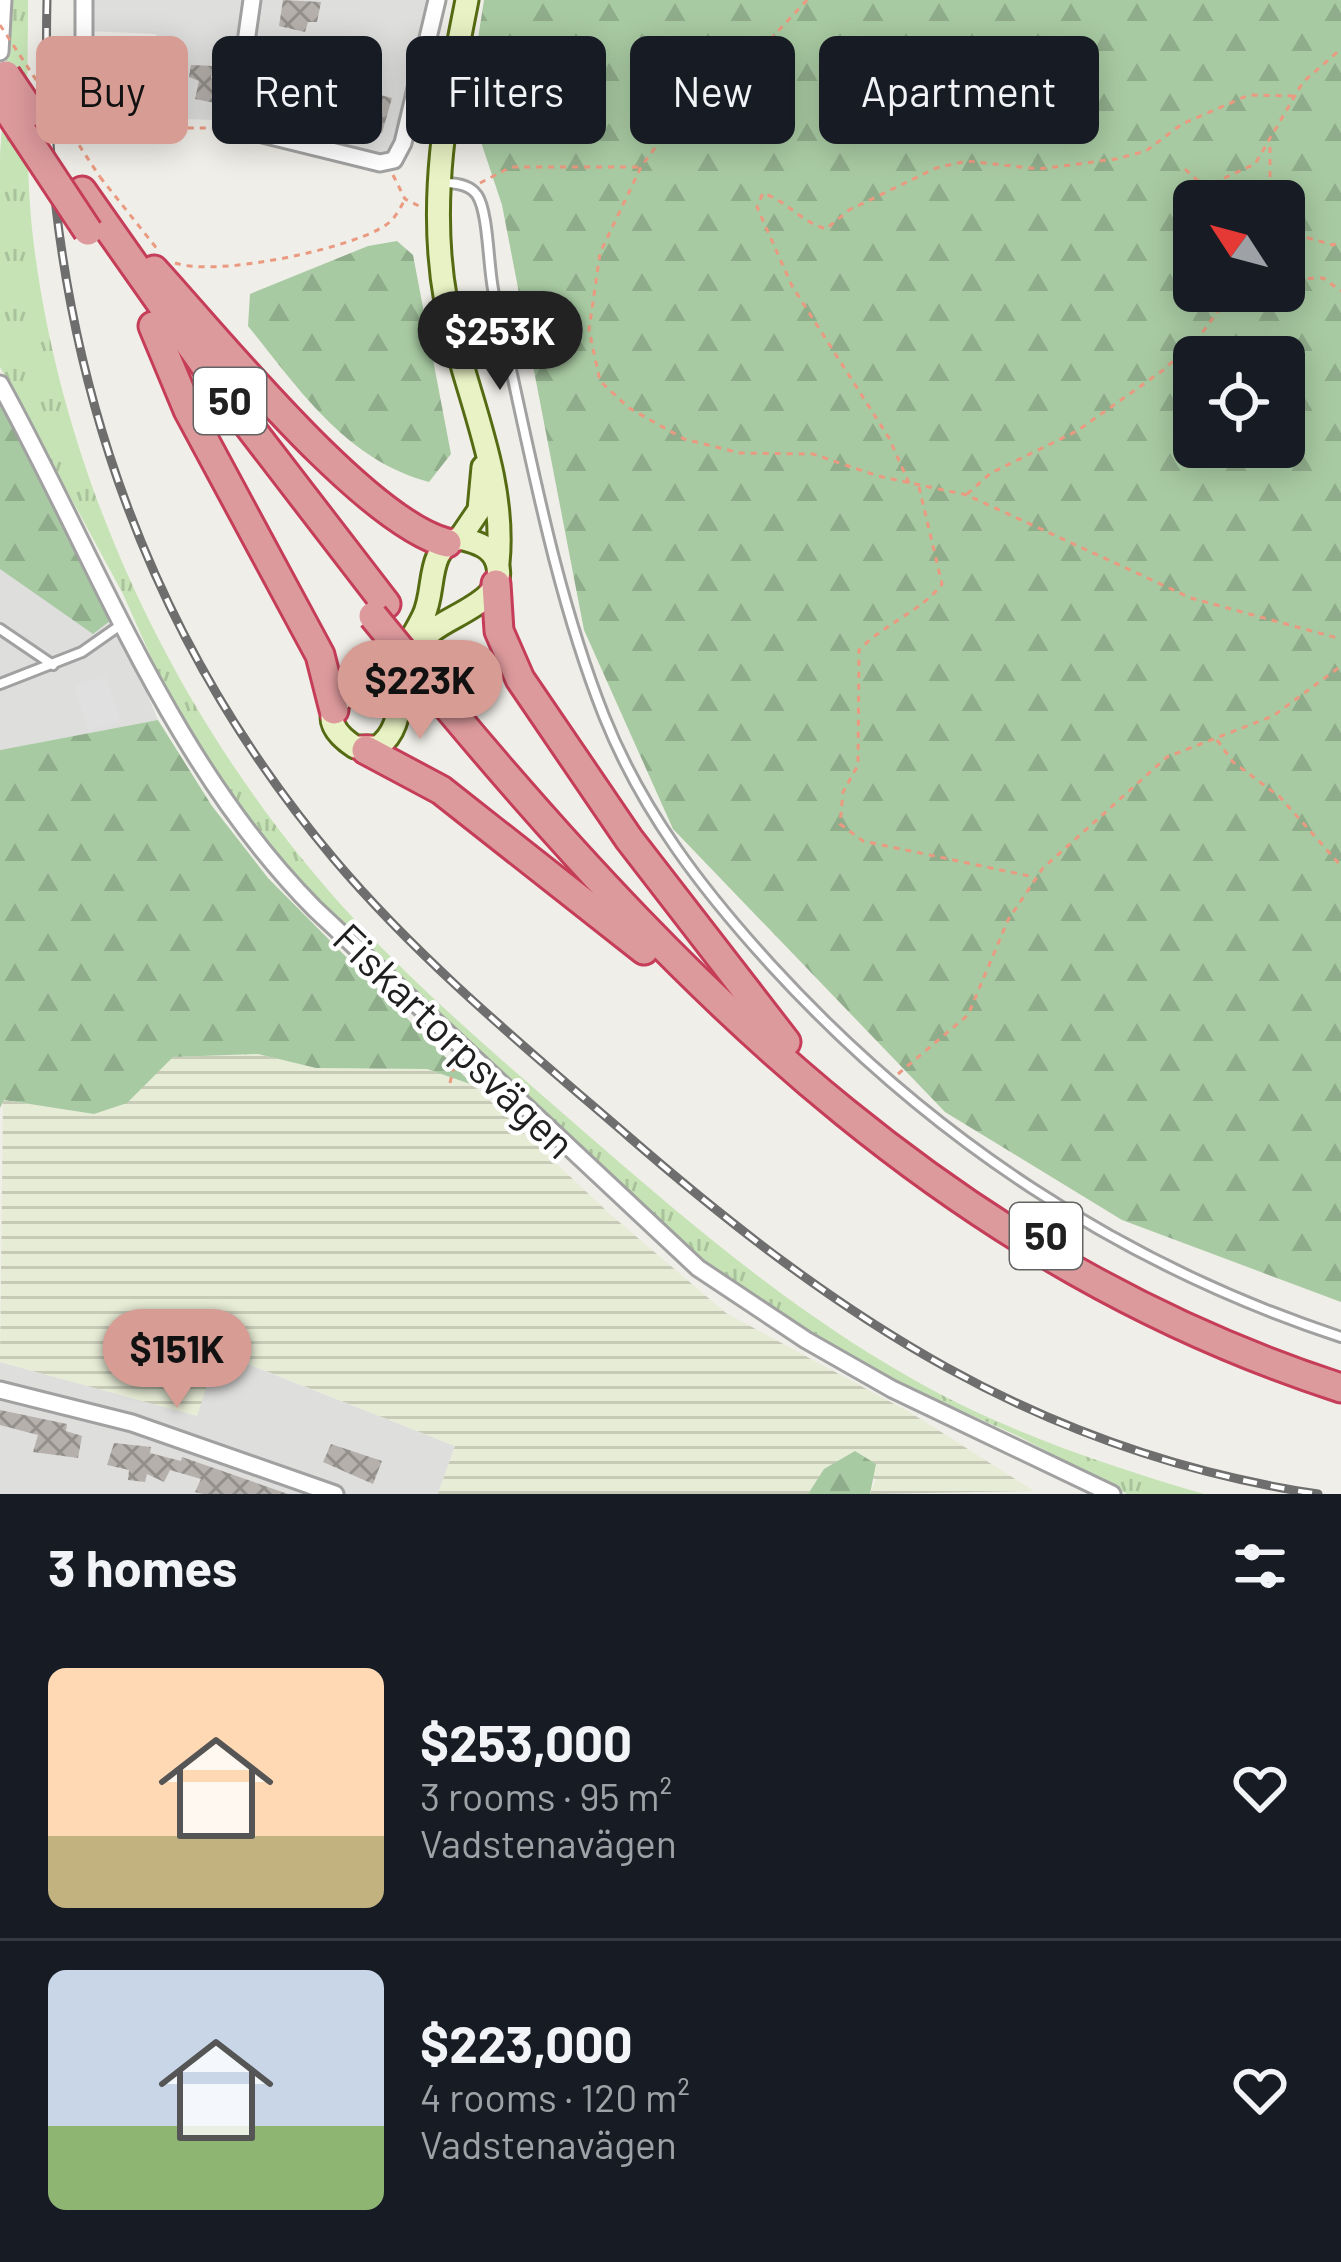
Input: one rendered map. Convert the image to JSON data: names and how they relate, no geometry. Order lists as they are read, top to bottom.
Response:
{
  "streets": {
    "highway": ["50"],
    "street": ["Fiskartorpsvägen"]
  },
  "north": "top left",
  "page": {
    "chip": [
      "Buy",
      "Rent",
      "Filters",
      "New",
      "Apartment"
    ],
    "price": ["$253K", "$223K", "$151K"],
    "heading": "3 homes",
    "list": [
      {
        "name": "$253,000",
        "note": "3 rooms · 95 m² · Vadstenavägen"
      },
      {
        "name": "$223,000",
        "note": "4 rooms · 120 m² · Vadstenavägen"
      }
    ]
  }
}
